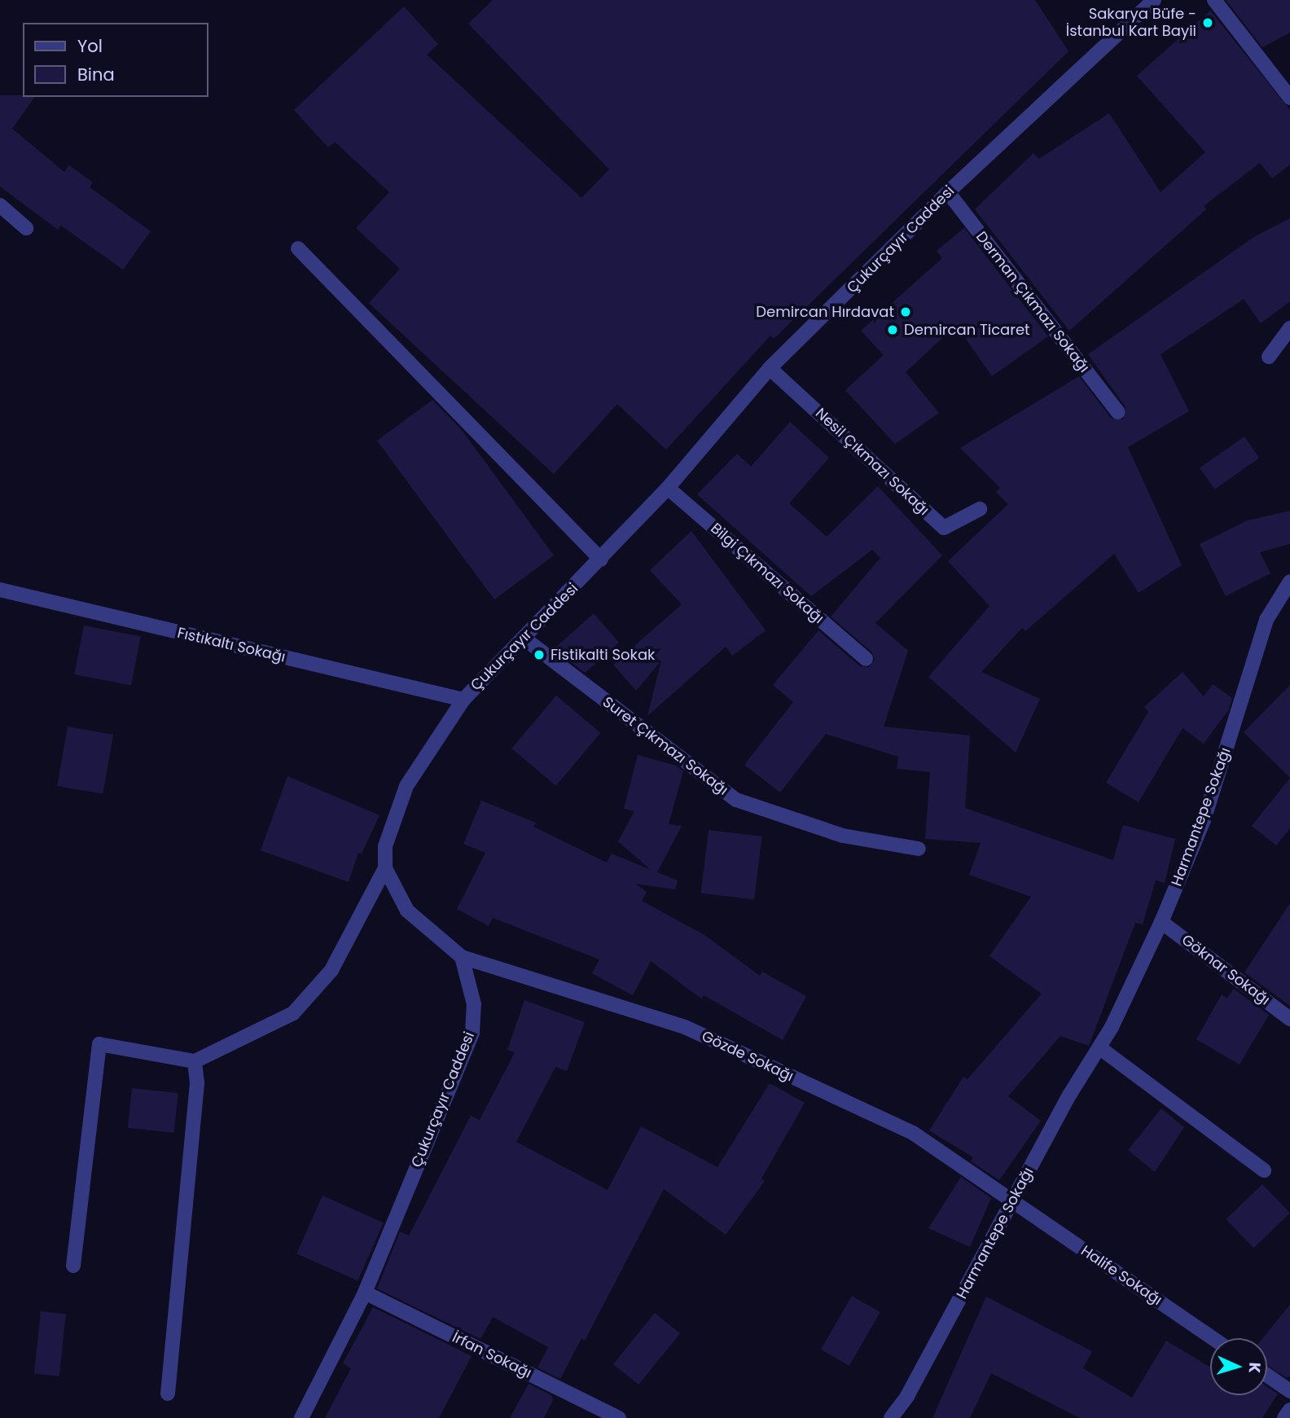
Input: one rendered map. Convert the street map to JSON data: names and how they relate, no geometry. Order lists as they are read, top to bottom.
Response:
{
  "streets": {
    "street": [
      "Çukurçayır Caddesi",
      "Derman Çıkmazı Sokağı",
      "Nesil Çıkmazı Sokağı",
      "Bilgi Çıkmazı Sokağı",
      "Fıstıkaltı Sokağı",
      "Suret Çıkmazı Sokağı",
      "Harmantepe Sokağı",
      "Göknar Sokağı",
      "Gözde Sokağı",
      "Halife Sokağı",
      "İrfan Sokağı"
    ]
  },
  "crossings": [
    ["Çukurçayır Caddesi", "Derman Çıkmazı Sokağı"],
    ["Çukurçayır Caddesi", "Nesil Çıkmazı Sokağı"],
    ["Çukurçayır Caddesi", "Bilgi Çıkmazı Sokağı"],
    ["Çukurçayır Caddesi", "Fıstıkaltı Sokağı"],
    ["Çukurçayır Caddesi", "Suret Çıkmazı Sokağı"],
    ["Çukurçayır Caddesi", "Gözde Sokağı"],
    ["Çukurçayır Caddesi", "İrfan Sokağı"],
    ["Harmantepe Sokağı", "Göknar Sokağı"],
    ["Harmantepe Sokağı", "Gözde Sokağı"],
    ["Harmantepe Sokağı", "Halife Sokağı"],
    ["Gözde Sokağı", "Halife Sokağı"]
  ],
  "places": [
    "Sakarya Büfe - İstanbul Kart Bayii",
    "Demircan Hırdavat",
    "Demircan Ticaret",
    "Fistikalti Sokak"
  ],
  "legend": ["Yol", "Bina"],
  "north": "right"
}
